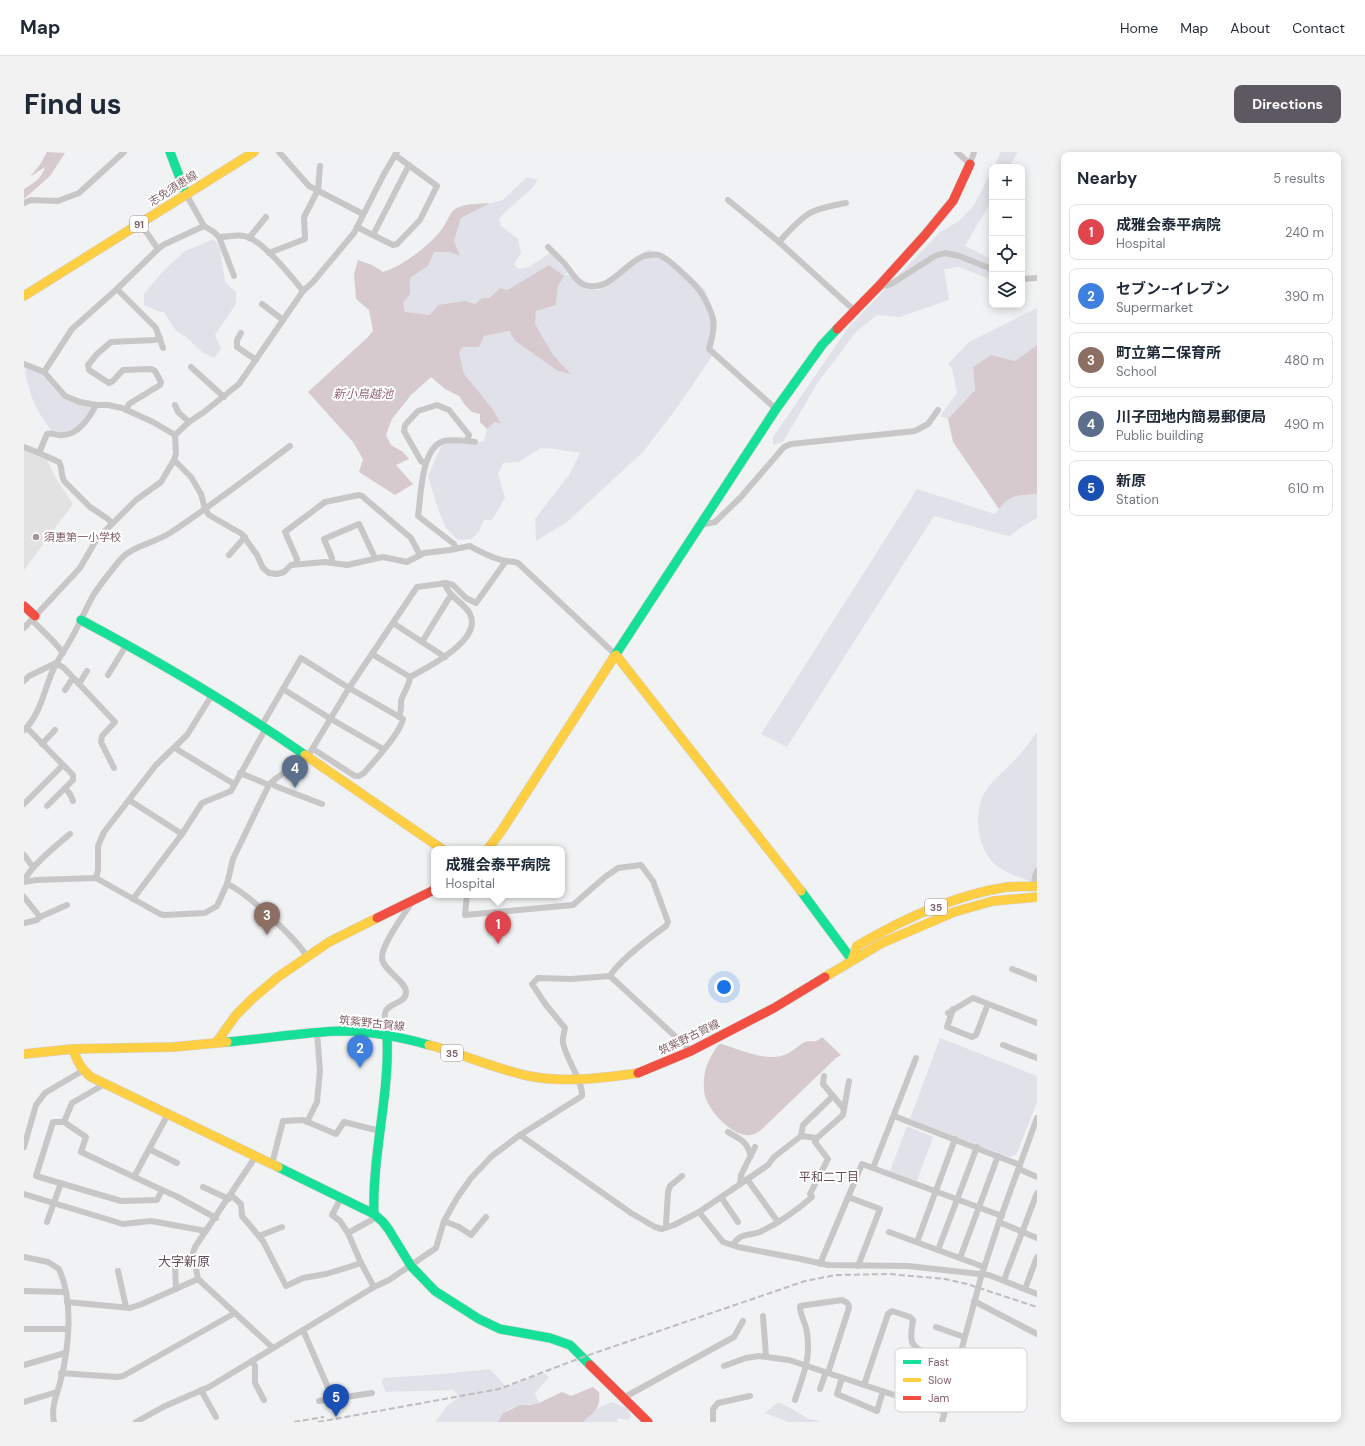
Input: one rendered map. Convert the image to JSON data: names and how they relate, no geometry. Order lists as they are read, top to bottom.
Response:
{
  "streets": {
    "street": [
      "志免須恵線",
      "91",
      "35",
      "筑紫野古賀線"
    ]
  },
  "districts": ["平和二丁目", "大字新原"],
  "water": ["新小鳥越池"],
  "places": ["須恵第一小学校"],
  "legend": ["Fast", "Slow", "Jam"],
  "page": {
    "header": "Map",
    "nav": [
      "Home",
      "Map",
      "About",
      "Contact"
    ],
    "buttons": "Directions",
    "title": "Find us",
    "heading": ["Nearby", "5 results"],
    "map_buttons": ["+", "−"],
    "list": [
      {
        "mark": "1",
        "name": "成雅会泰平病院",
        "note": "Hospital",
        "value": "240 m"
      },
      {
        "mark": "2",
        "name": "セブン-イレブン",
        "note": "Supermarket",
        "value": "390 m"
      },
      {
        "mark": "3",
        "name": "町立第二保育所",
        "note": "School",
        "value": "480 m"
      },
      {
        "mark": "4",
        "name": "川子団地内簡易郵便局",
        "note": "Public building",
        "value": "490 m"
      },
      {
        "mark": "5",
        "name": "新原",
        "note": "Station",
        "value": "610 m"
      }
    ],
    "pins": [
      "4",
      "3",
      "1",
      "2",
      "5"
    ],
    "popup": ["成雅会泰平病院", "Hospital"]
  }
}
